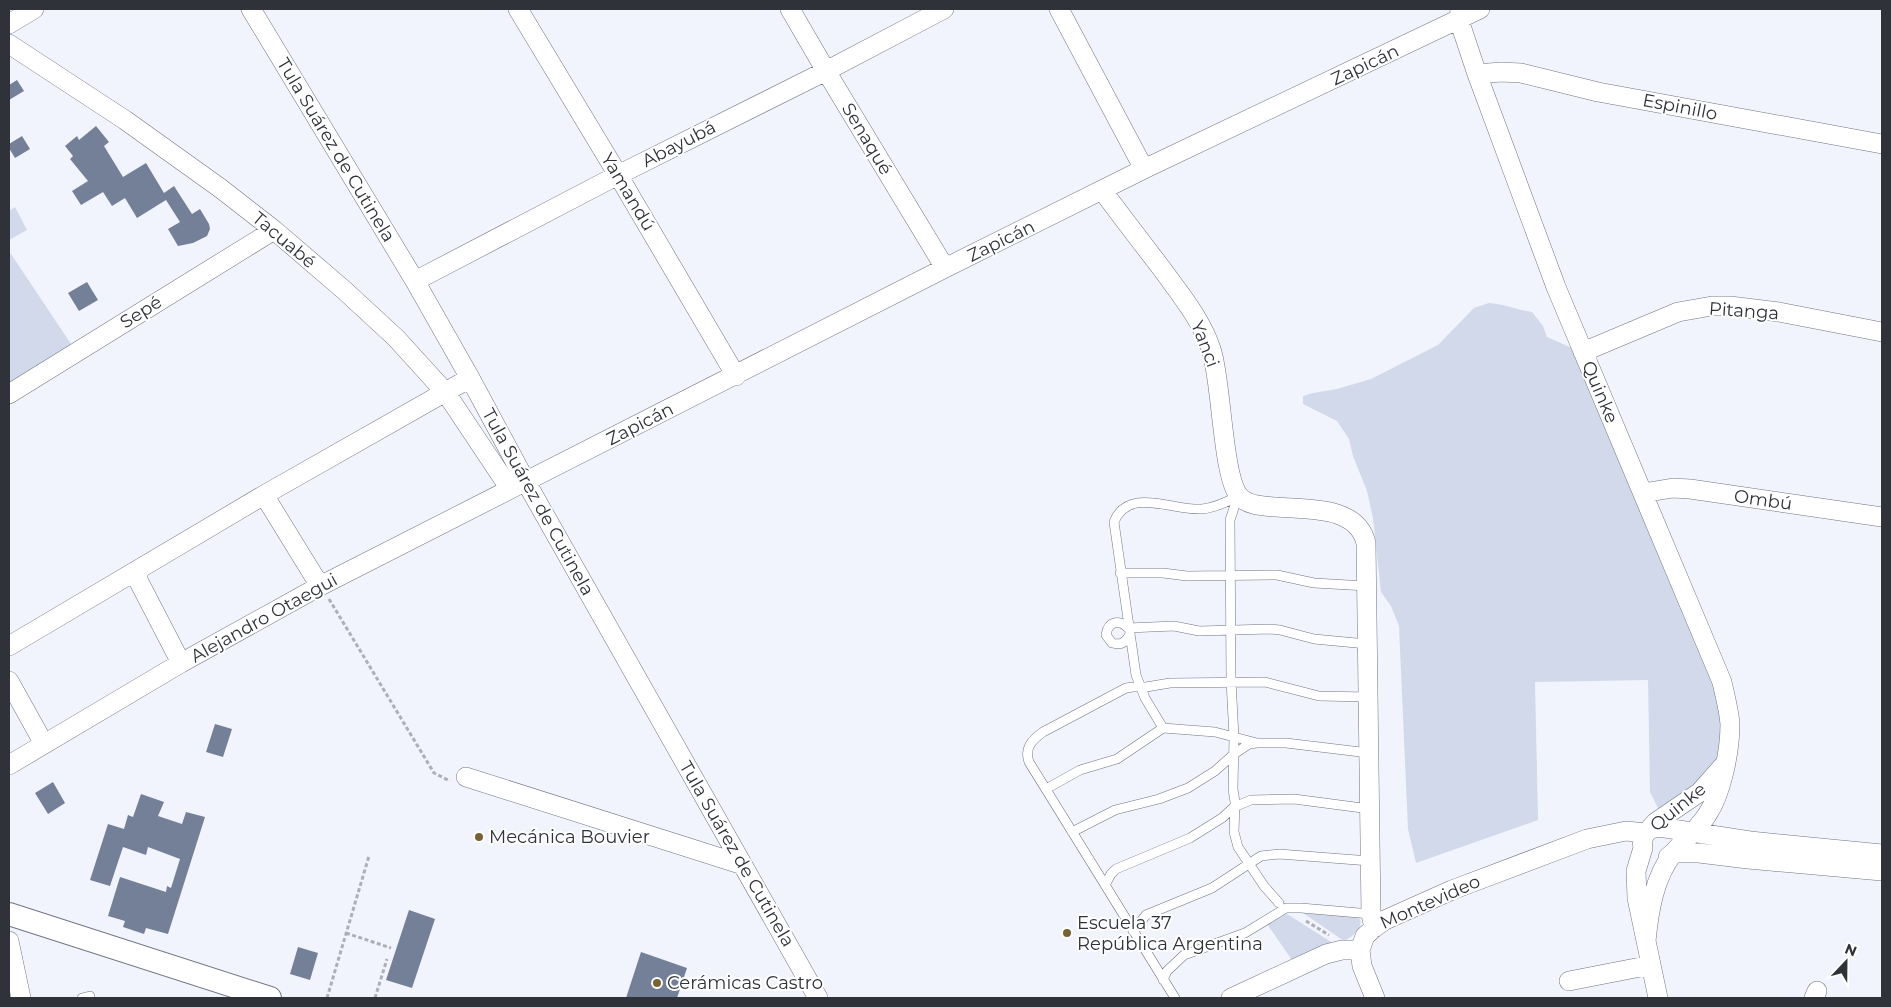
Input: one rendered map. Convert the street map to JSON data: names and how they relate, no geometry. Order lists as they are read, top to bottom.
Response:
{
  "streets": {
    "street": [
      "Zapicán",
      "Espinillo",
      "Senaqué",
      "Abayubá",
      "Tula Suárez de Cutinela",
      "Yamandú",
      "Tacuabé",
      "Pitanga",
      "Sepé",
      "Yanci",
      "Quinke",
      "Ombú",
      "Alejandro Otaegui",
      "Montevideo"
    ]
  },
  "crossings": [
    ["Zapicán", "Senaqué"],
    ["Zapicán", "Tula Suárez de Cutinela"],
    ["Zapicán", "Yamandú"],
    ["Zapicán", "Tacuabé"],
    ["Zapicán", "Yanci"],
    ["Zapicán", "Quinke"],
    ["Zapicán", "Alejandro Otaegui"],
    ["Espinillo", "Quinke"],
    ["Senaqué", "Abayubá"],
    ["Abayubá", "Tula Suárez de Cutinela"],
    ["Abayubá", "Yamandú"],
    ["Tula Suárez de Cutinela", "Tacuabé"],
    ["Tula Suárez de Cutinela", "Alejandro Otaegui"],
    ["Tacuabé", "Sepé"],
    ["Tacuabé", "Alejandro Otaegui"],
    ["Pitanga", "Quinke"],
    ["Quinke", "Ombú"],
    ["Quinke", "Montevideo"]
  ],
  "places": ["Mecánica Bouvier", "Escuela 37 República Argentina", "Cerámicas Castro"],
  "north": "top"
}
